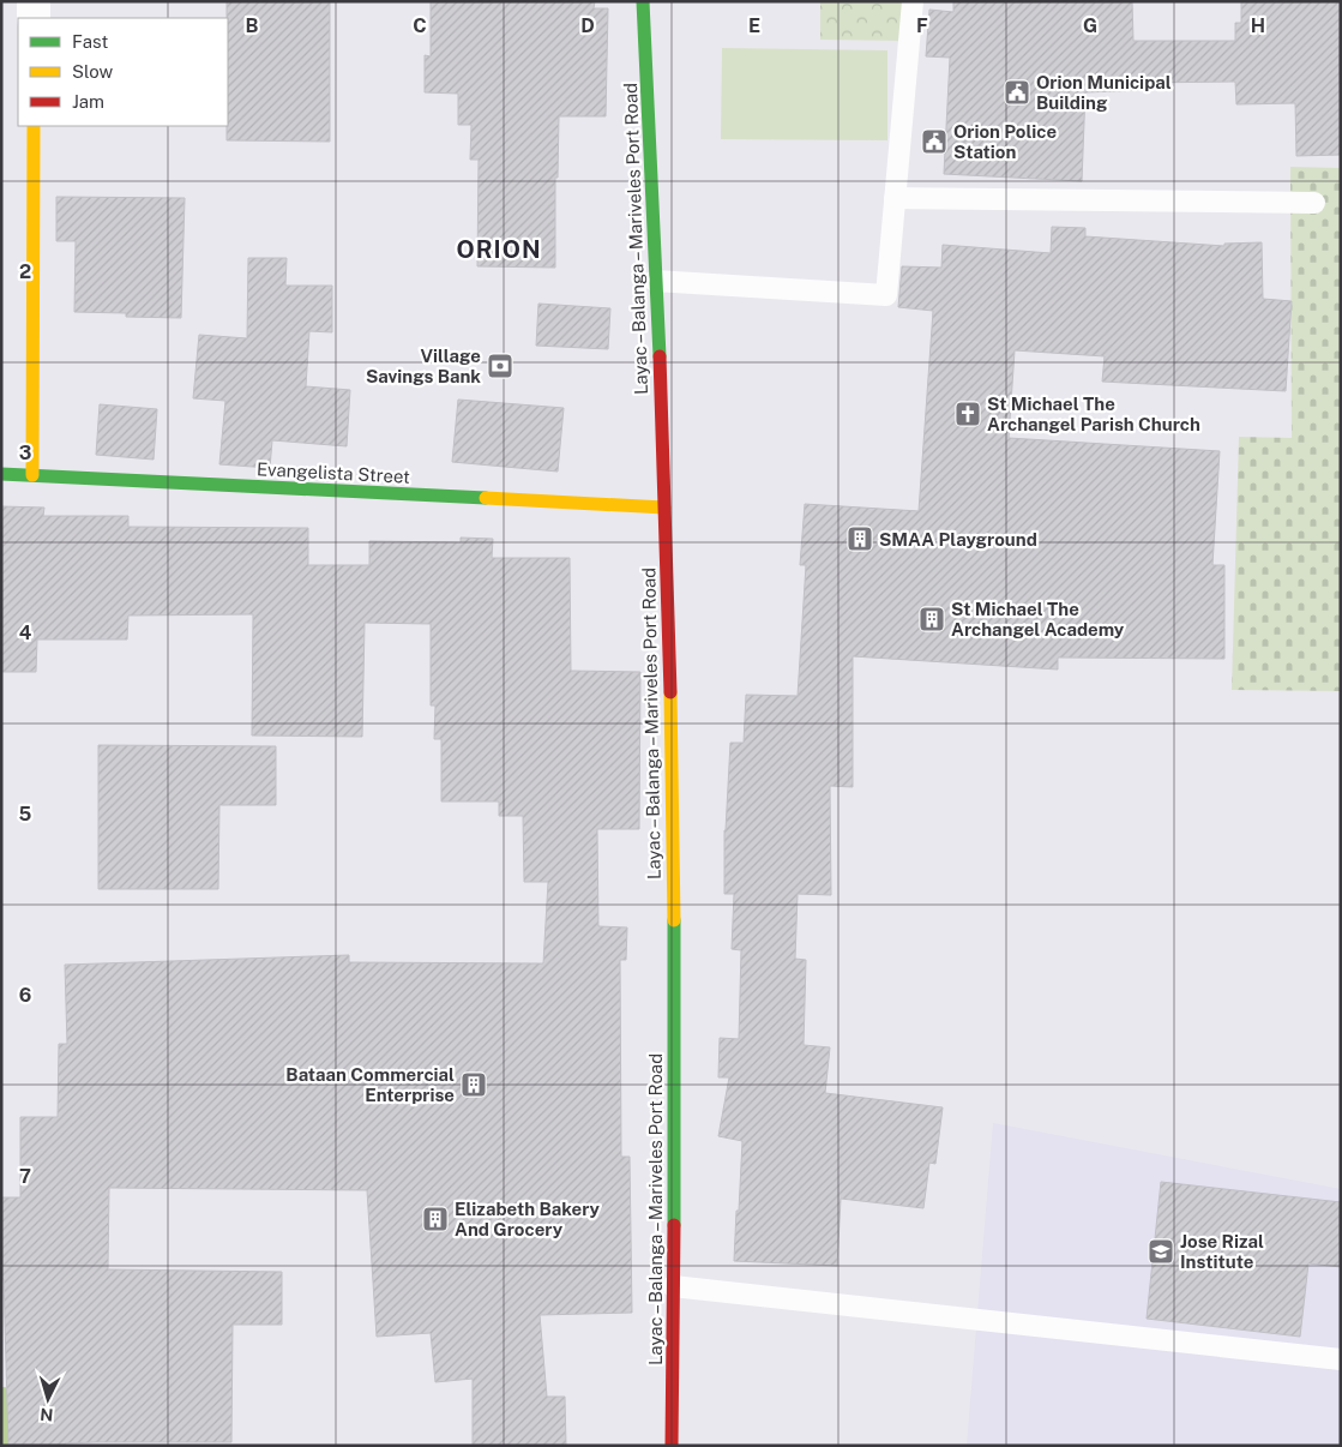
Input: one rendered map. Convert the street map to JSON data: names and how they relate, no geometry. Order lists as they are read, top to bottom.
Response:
{
  "streets": {
    "main road": ["Layac – Balanga – Mariveles Port Road", "Evangelista Street"]
  },
  "crossings": [
    ["Layac – Balanga – Mariveles Port Road", "Evangelista Street"]
  ],
  "districts": ["ORION"],
  "places": {
    "public building": ["Orion Municipal Building", "Orion Police Station"],
    "bank": ["Village Savings Bank"],
    "church": ["St Michael The Archangel Parish Church"],
    "building": [
      "SMAA Playground",
      "St Michael The Archangel Academy",
      "Bataan Commercial Enterprise",
      "Elizabeth Bakery And Grocery"
    ],
    "school or university": ["Jose Rizal Institute"]
  },
  "legend": ["Fast", "Slow", "Jam"],
  "north": "bottom",
  "grid": {
    "columns": [
      "B",
      "C",
      "D",
      "E",
      "F",
      "G",
      "H"
    ],
    "rows": [
      "2",
      "3",
      "4",
      "5",
      "6",
      "7"
    ]
  }
}
